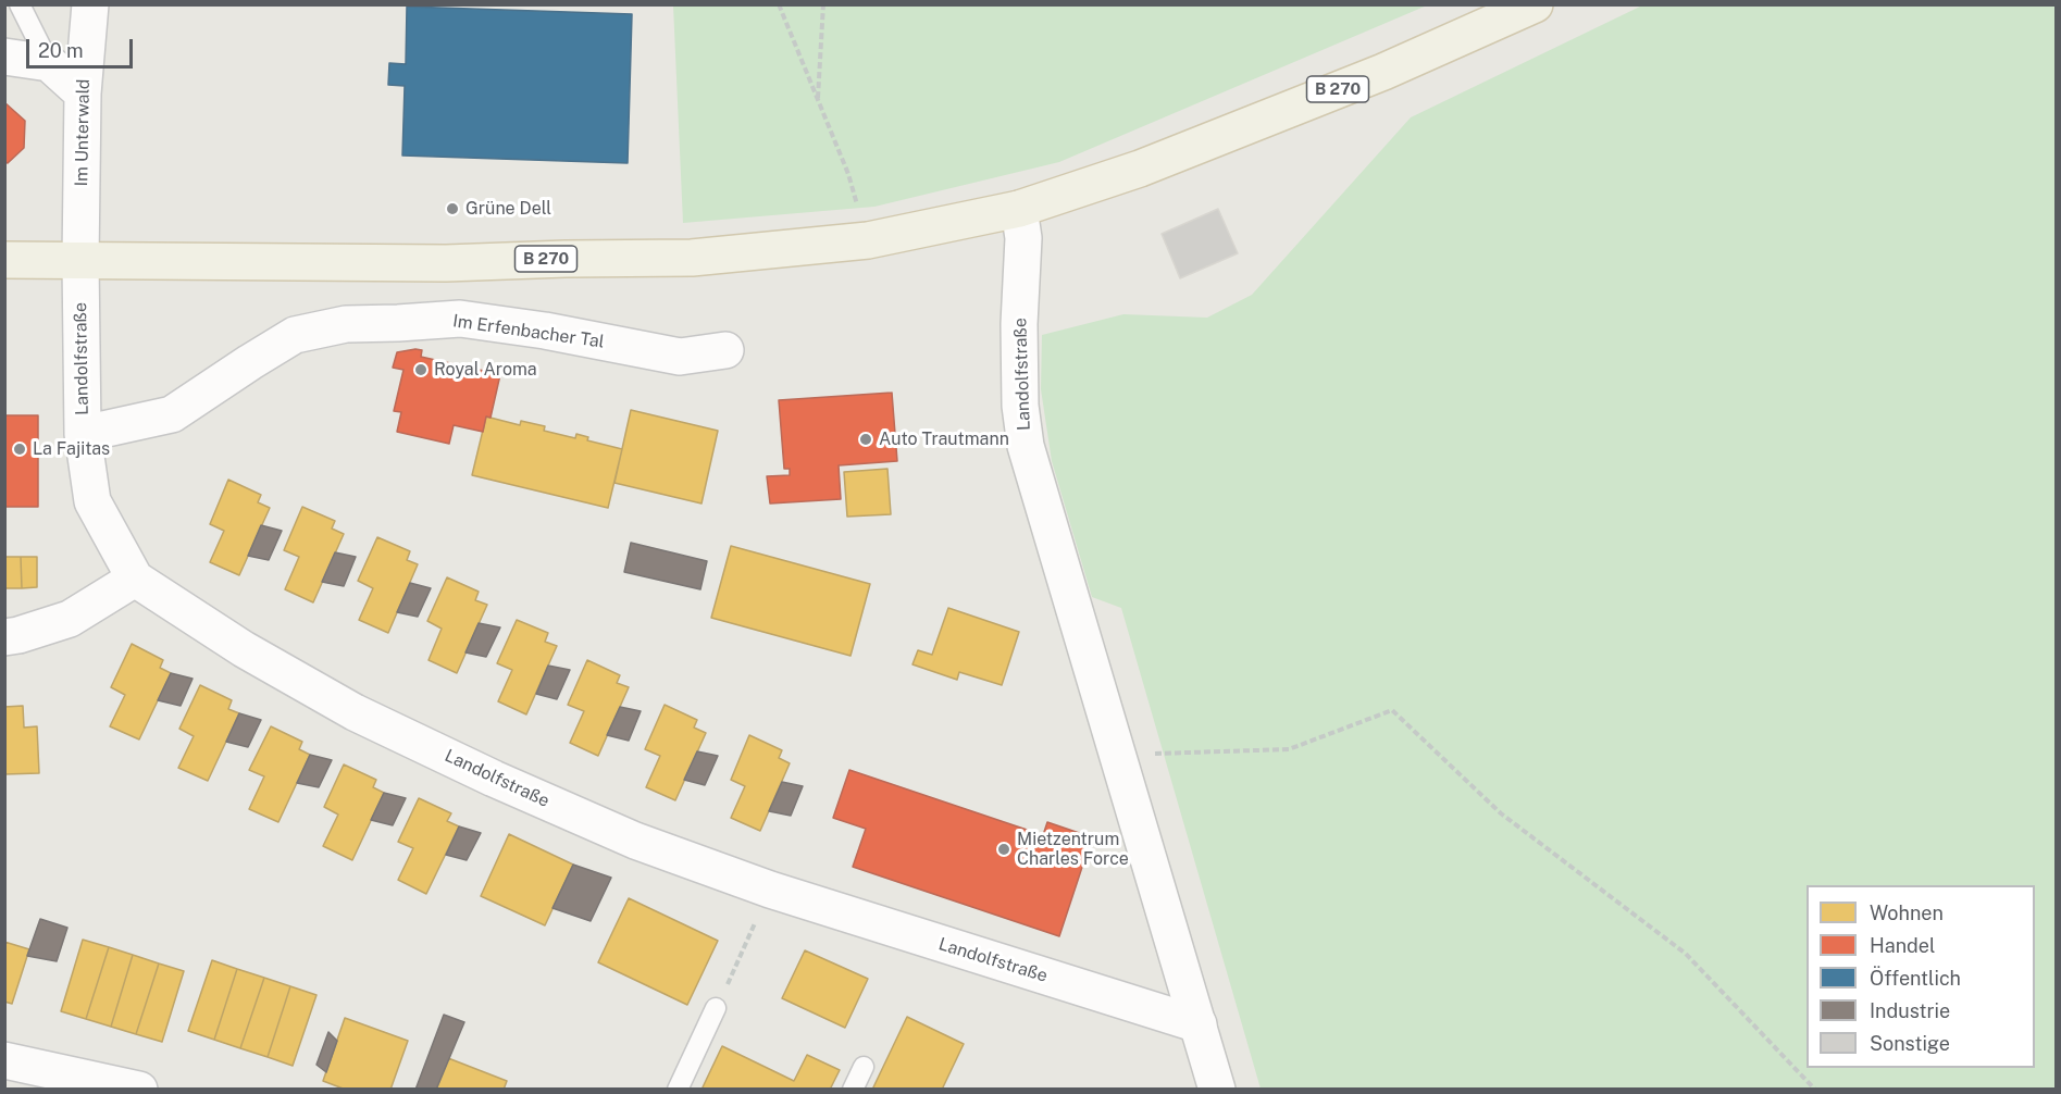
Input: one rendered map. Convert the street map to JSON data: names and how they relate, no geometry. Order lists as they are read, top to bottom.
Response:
{
  "streets": {
    "main road": ["B 270"],
    "street": ["Im Unterwald", "Im Erfenbacher Tal", "Landolfstraße"]
  },
  "crossings": [
    ["B 270", "Im Unterwald"],
    ["B 270", "Landolfstraße"],
    ["Im Unterwald", "Landolfstraße"],
    ["Im Erfenbacher Tal", "Landolfstraße"]
  ],
  "places": [
    "Grüne Dell",
    "Royal Aroma",
    "Auto Trautmann",
    "La Fajitas",
    "Mietzentrum Charles Force"
  ],
  "legend": [
    "Wohnen",
    "Handel",
    "Öffentlich",
    "Industrie",
    "Sonstige"
  ],
  "scale_bar": "20 m"
}
